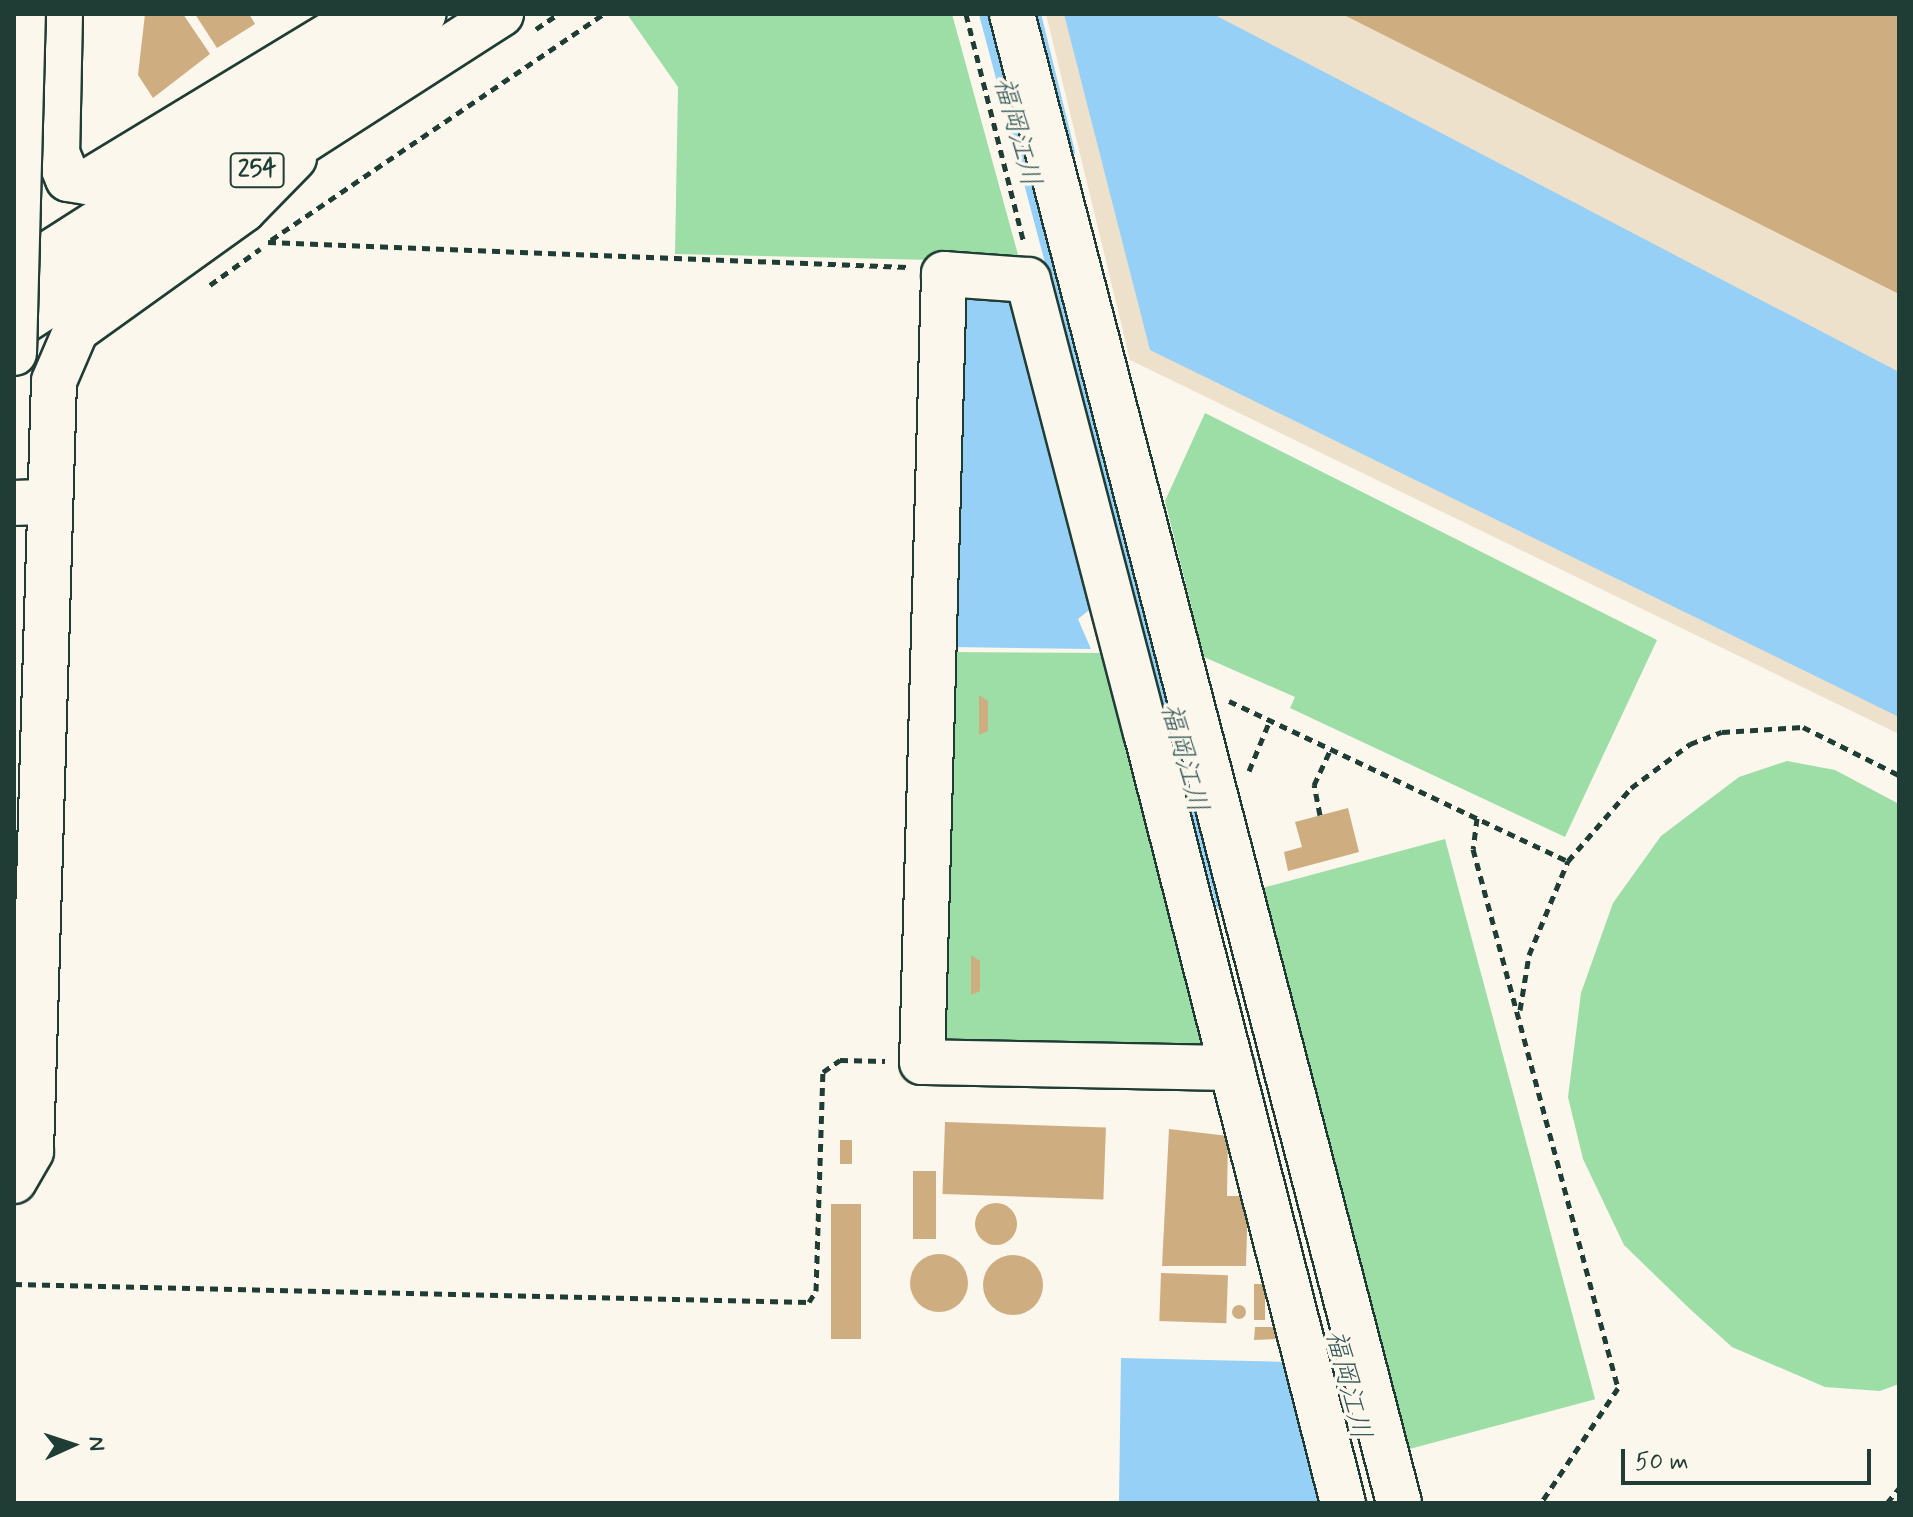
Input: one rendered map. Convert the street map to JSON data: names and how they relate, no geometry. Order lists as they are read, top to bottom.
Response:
{
  "streets": {
    "main road": ["254"]
  },
  "water": ["福岡江川"],
  "scale_bar": "50 m",
  "north": "right"
}
